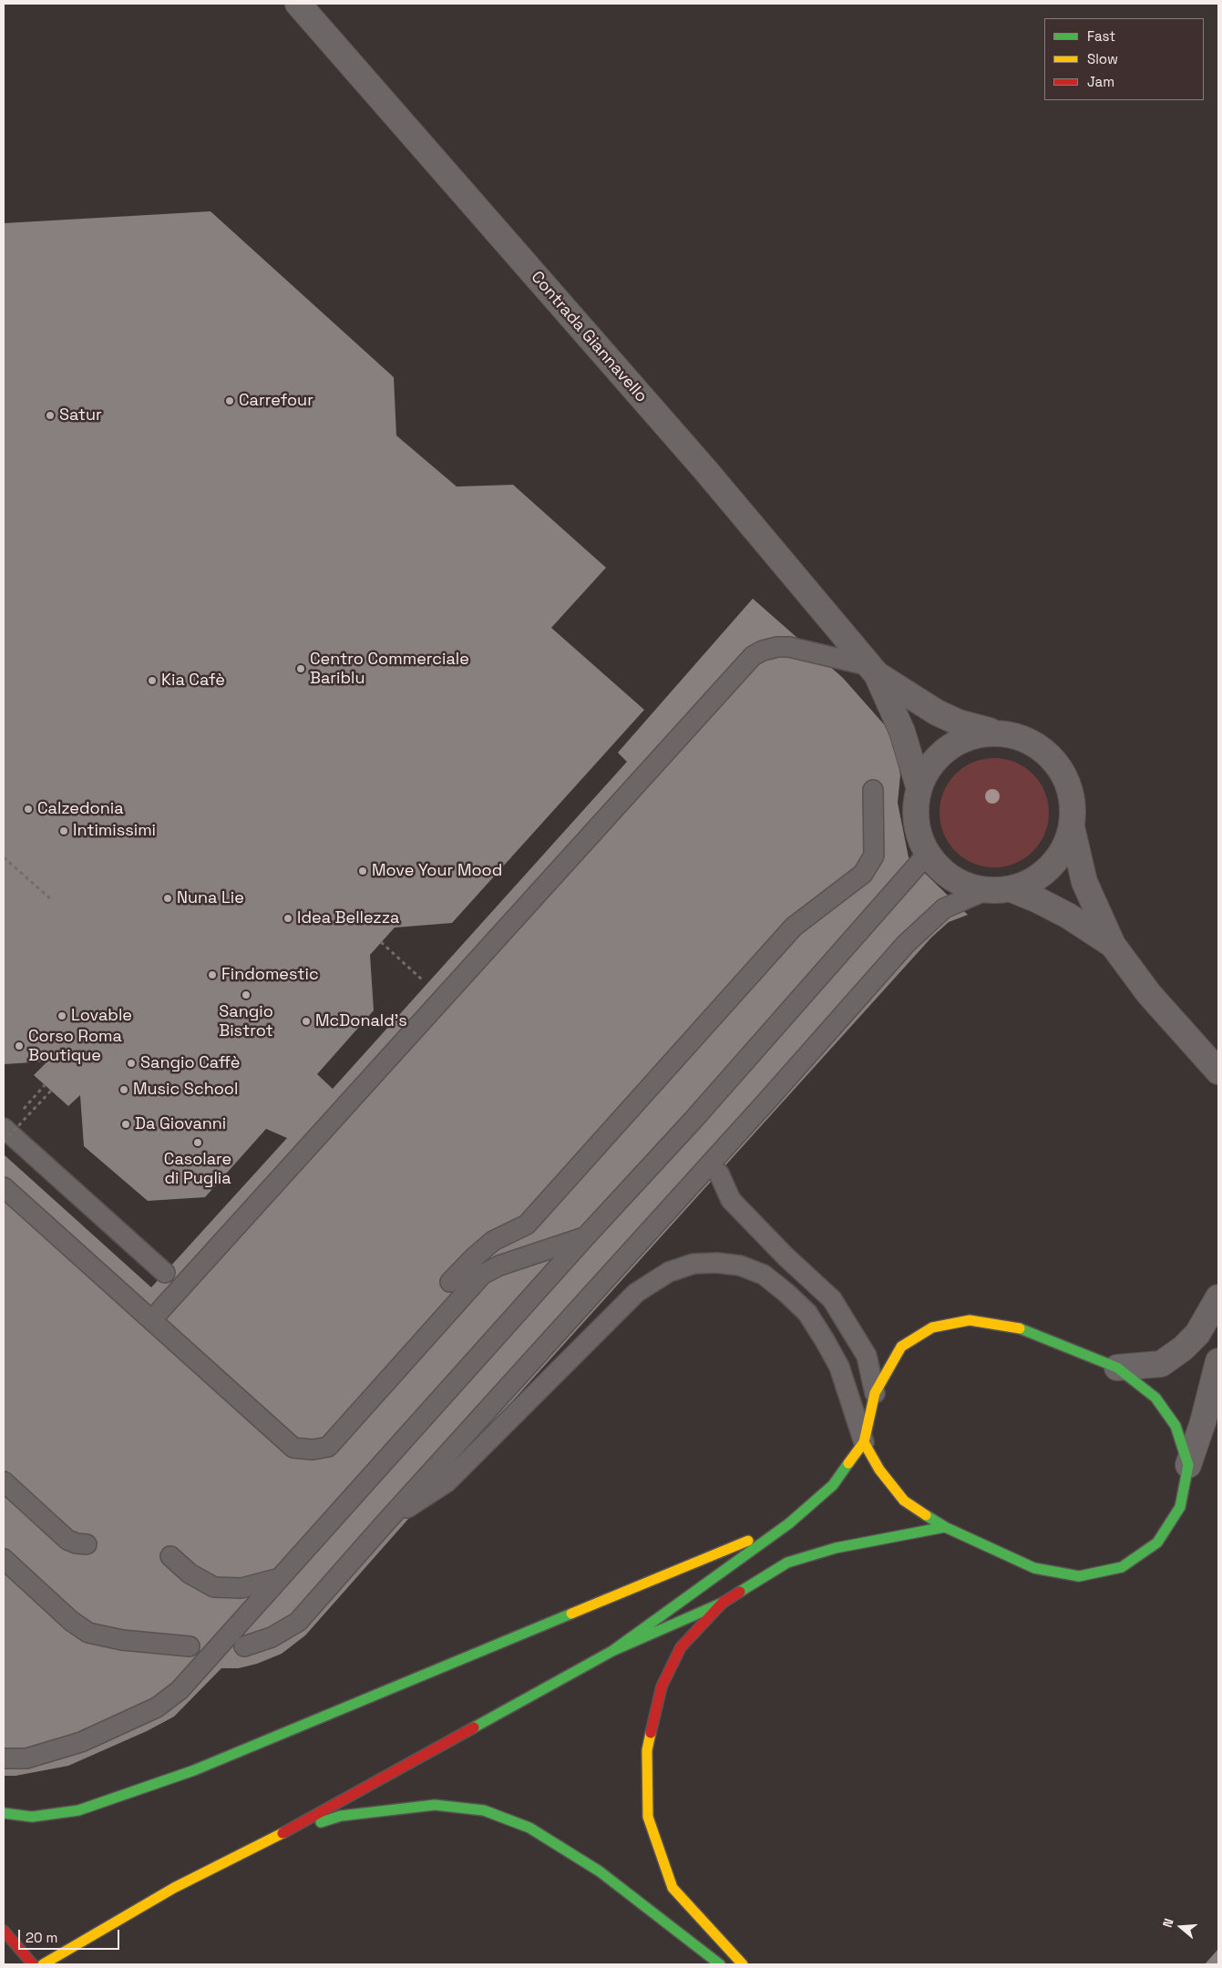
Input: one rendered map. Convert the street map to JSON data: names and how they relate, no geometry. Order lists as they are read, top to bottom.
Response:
{
  "streets": {
    "street": ["Contrada Giannavello"]
  },
  "places": [
    "Carrefour",
    "Satur",
    "Centro Commerciale Bariblu",
    "Kia Cafè",
    "Calzedonia",
    "Intimissimi",
    "Move Your Mood",
    "Nuna Lie",
    "Idea Bellezza",
    "Findomestic",
    "Sangio Bistrot",
    "Lovable",
    "McDonald's",
    "Corso Roma Boutique",
    "Sangio Caffè",
    "Music School",
    "Da Giovanni",
    "Casolare di Puglia"
  ],
  "legend": ["Fast", "Slow", "Jam"],
  "scale_bar": "20 m",
  "north": "left"
}
